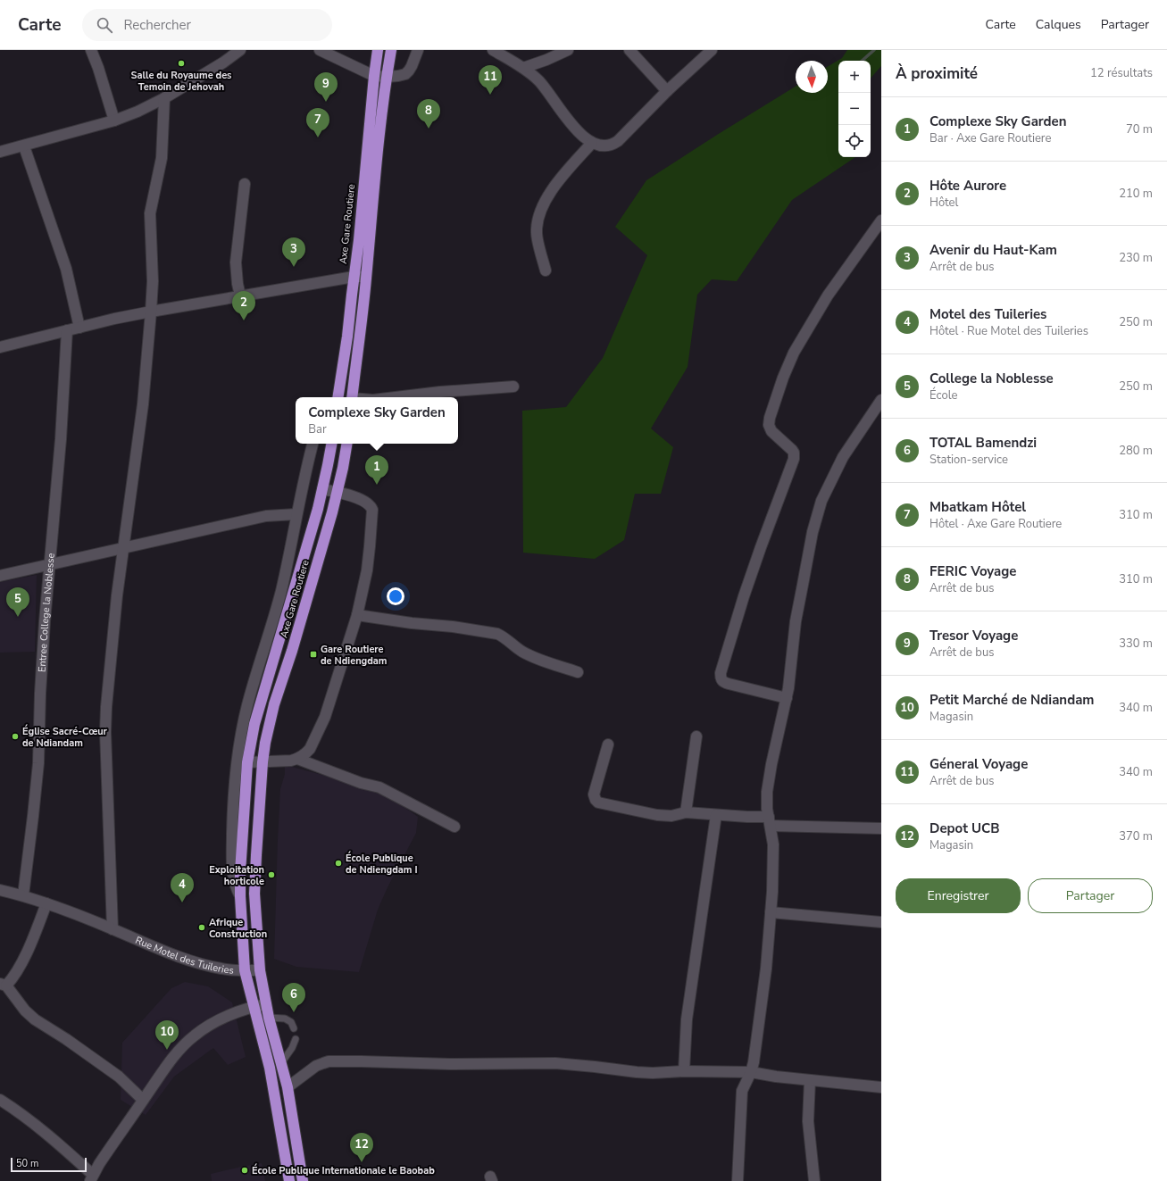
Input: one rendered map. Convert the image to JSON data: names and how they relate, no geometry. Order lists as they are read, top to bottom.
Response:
{
  "streets": {
    "highway": ["Axe Gare Routiere"],
    "street": ["Entree College la Noblesse", "Rue Motel des Tuileries"]
  },
  "crossings": [
    ["Axe Gare Routiere", "Rue Motel des Tuileries"],
    ["Entree College la Noblesse", "Rue Motel des Tuileries"]
  ],
  "places": {
    "other": [
      "Salle du Royaume des Temoin de Jehovah",
      "Église Sacré-Cœur de Ndiandam",
      "École Publique de Ndiengdam I",
      "Exploitation horticole",
      "Afrique Construction",
      "École Publique Internationale le Baobab"
    ],
    "transit": ["Gare Routiere de Ndiengdam"]
  },
  "scale_bar": "50 m",
  "north": "bottom",
  "page": {
    "header": "Carte",
    "search": "Rechercher",
    "nav": ["Carte", "Calques", "Partager"],
    "heading": ["À proximité", "12 résultats"],
    "map_buttons": ["+", "−"],
    "pins": [
      "11",
      "9",
      "8",
      "7",
      "3",
      "2",
      "1",
      "5",
      "4",
      "6",
      "10",
      "12"
    ],
    "list": [
      {
        "mark": "1",
        "name": "Complexe Sky Garden",
        "note": "Bar · Axe Gare Routiere",
        "value": "70 m"
      },
      {
        "mark": "2",
        "name": "Hôte Aurore",
        "note": "Hôtel",
        "value": "210 m"
      },
      {
        "mark": "3",
        "name": "Avenir du Haut-Kam",
        "note": "Arrêt de bus",
        "value": "230 m"
      },
      {
        "mark": "4",
        "name": "Motel des Tuileries",
        "note": "Hôtel · Rue Motel des Tuileries",
        "value": "250 m"
      },
      {
        "mark": "5",
        "name": "College la Noblesse",
        "note": "École",
        "value": "250 m"
      },
      {
        "mark": "6",
        "name": "TOTAL Bamendzi",
        "note": "Station-service",
        "value": "280 m"
      },
      {
        "mark": "7",
        "name": "Mbatkam Hôtel",
        "note": "Hôtel · Axe Gare Routiere",
        "value": "310 m"
      },
      {
        "mark": "8",
        "name": "FERIC Voyage",
        "note": "Arrêt de bus",
        "value": "310 m"
      },
      {
        "mark": "9",
        "name": "Tresor Voyage",
        "note": "Arrêt de bus",
        "value": "330 m"
      },
      {
        "mark": "10",
        "name": "Petit Marché de Ndiandam",
        "note": "Magasin",
        "value": "340 m"
      },
      {
        "mark": "11",
        "name": "Géneral Voyage",
        "note": "Arrêt de bus",
        "value": "340 m"
      },
      {
        "mark": "12",
        "name": "Depot UCB",
        "note": "Magasin",
        "value": "370 m"
      }
    ],
    "popup": ["Complexe Sky Garden", "Bar"],
    "buttons": ["Enregistrer", "Partager"],
    "scale": "50 m"
  }
}
